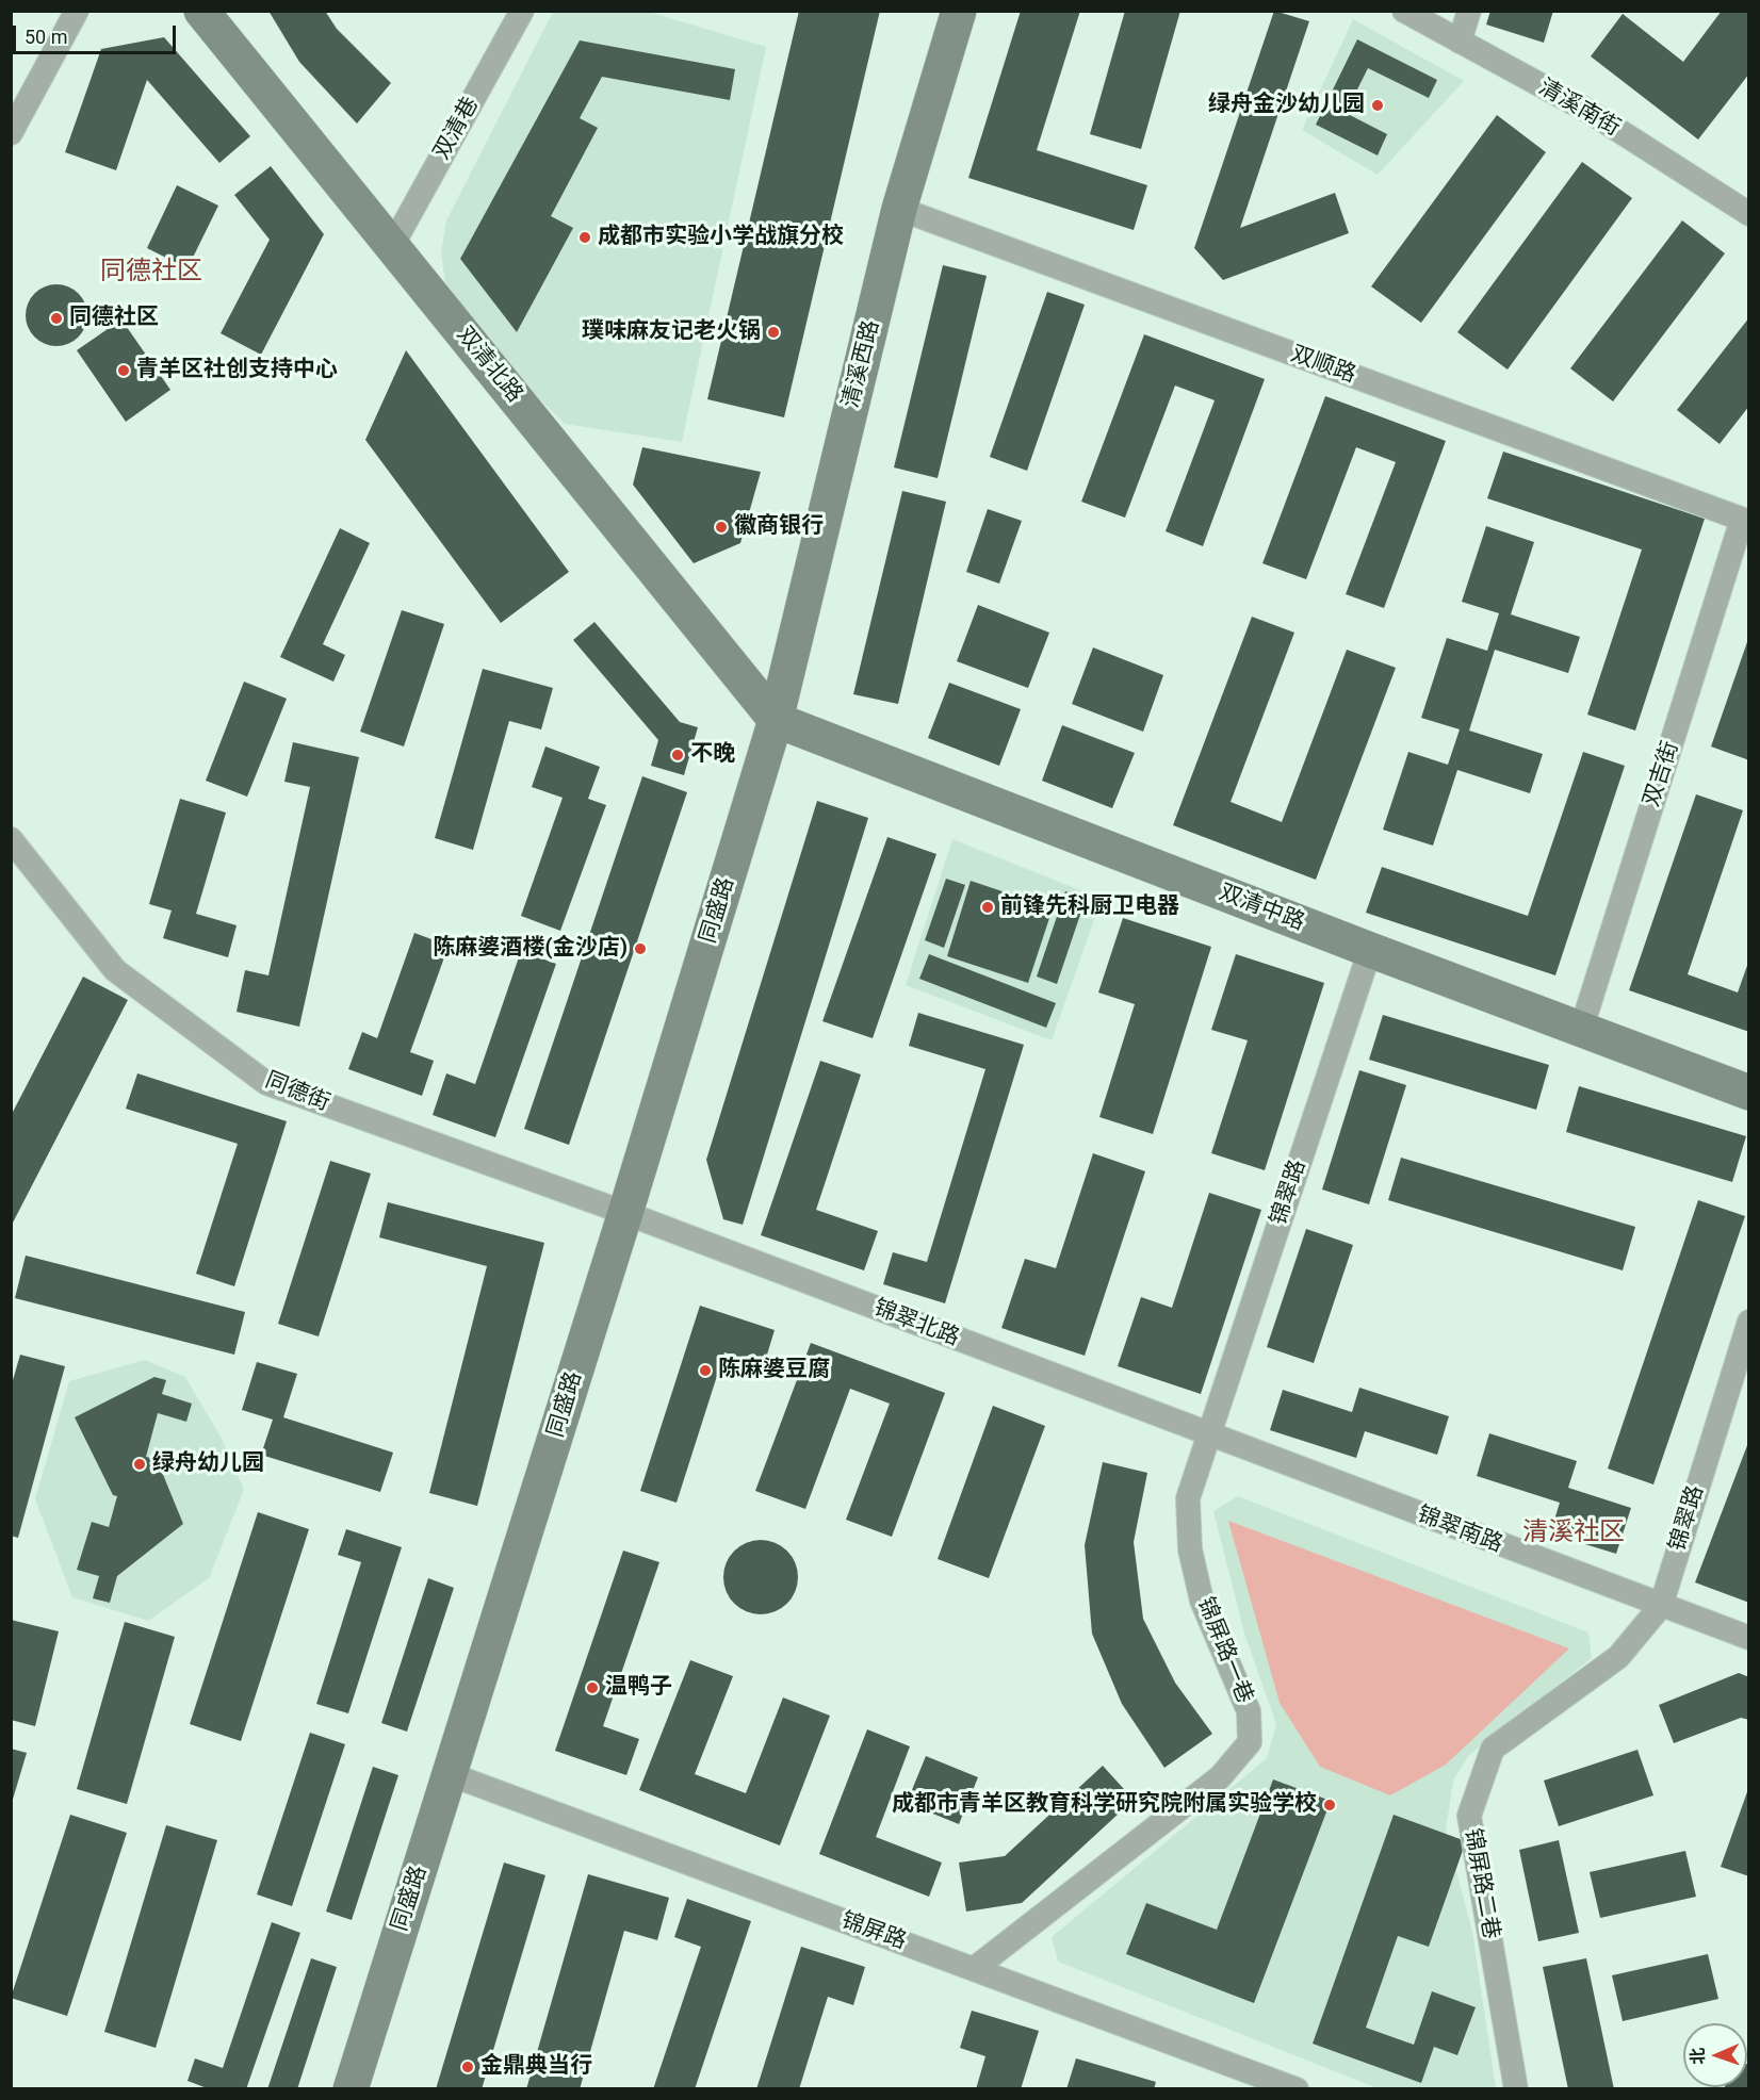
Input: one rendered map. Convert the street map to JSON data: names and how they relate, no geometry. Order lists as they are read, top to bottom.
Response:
{
  "streets": {
    "street": [
      "清溪南街",
      "双清巷",
      "清溪西路",
      "双清北路",
      "双顺路",
      "双吉街",
      "双清中路",
      "同盛路",
      "同德街",
      "锦翠路",
      "锦翠北路",
      "锦翠南路",
      "锦屏路一巷",
      "锦屏路二巷",
      "锦屏路"
    ]
  },
  "crossings": [
    ["双清巷", "双清北路"],
    ["清溪西路", "双清北路"],
    ["清溪西路", "双顺路"],
    ["清溪西路", "双清中路"],
    ["清溪西路", "同盛路"],
    ["双清北路", "双清中路"],
    ["双清北路", "同盛路"],
    ["双顺路", "双吉街"],
    ["双吉街", "双清中路"],
    ["双清中路", "同盛路"],
    ["双清中路", "锦翠路"],
    ["同盛路", "同德街"],
    ["同盛路", "锦翠北路"],
    ["同盛路", "锦屏路"],
    ["同德街", "锦翠北路"],
    ["锦翠路", "锦翠北路"],
    ["锦翠路", "锦翠南路"],
    ["锦翠路", "锦屏路一巷"],
    ["锦翠路", "锦屏路二巷"],
    ["锦翠北路", "锦翠南路"],
    ["锦翠北路", "锦屏路一巷"],
    ["锦翠南路", "锦屏路一巷"],
    ["锦翠南路", "锦屏路二巷"],
    ["锦屏路一巷", "锦屏路"]
  ],
  "districts": ["同德社区", "清溪社区"],
  "places": [
    "绿舟金沙幼儿园",
    "成都市实验小学战旗分校",
    "同德社区",
    "璞味麻友记老火锅",
    "青羊区社创支持中心",
    "徽商银行",
    "不晚",
    "前锋先科厨卫电器",
    "陈麻婆酒楼(金沙店)",
    "陈麻婆豆腐",
    "绿舟幼儿园",
    "温鸭子",
    "成都市青羊区教育科学研究院附属实验学校",
    "金鼎典当行"
  ],
  "scale_bar": "50 m",
  "north": "left"
}
